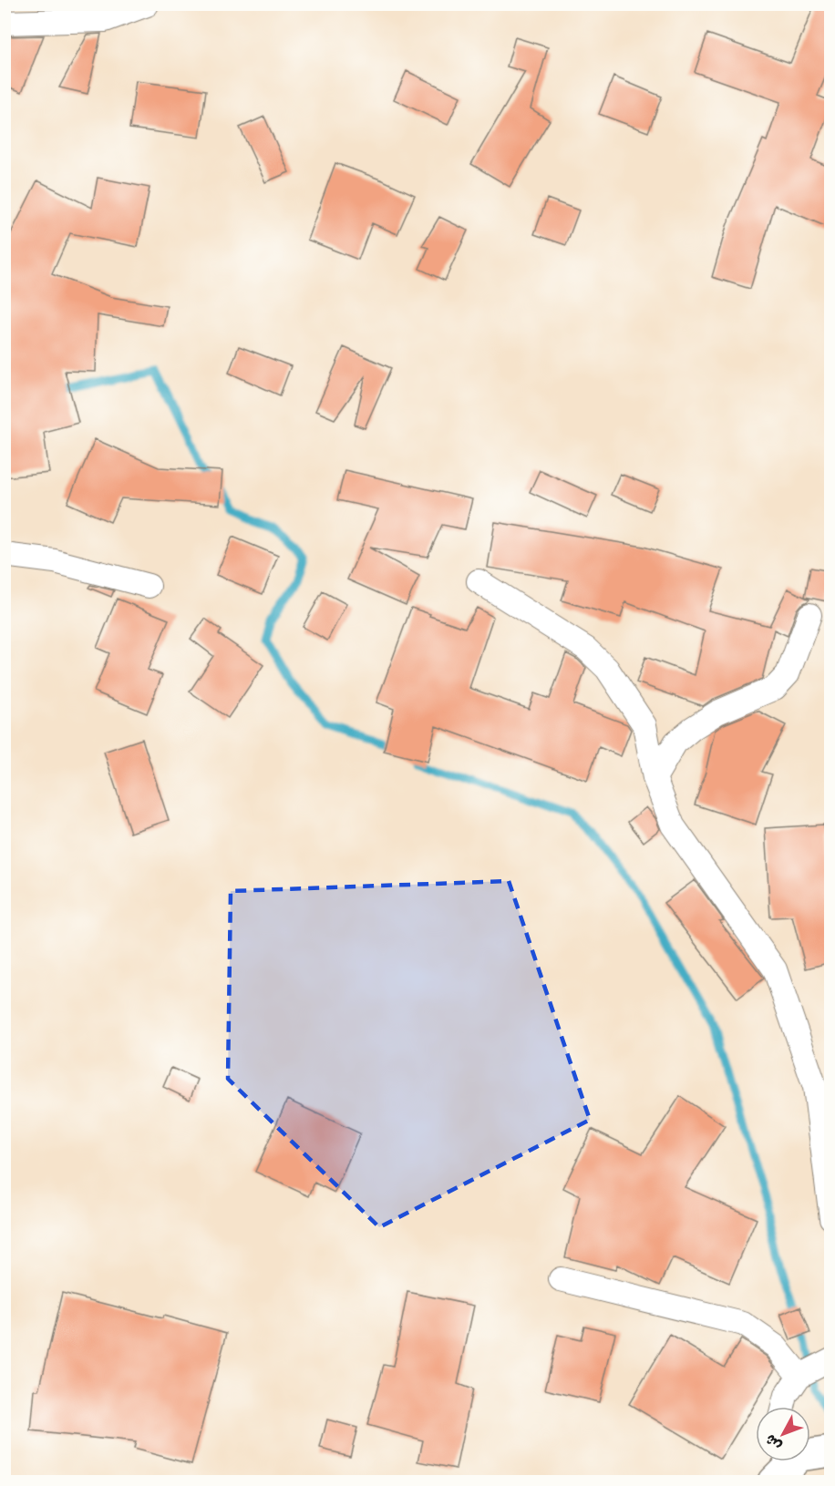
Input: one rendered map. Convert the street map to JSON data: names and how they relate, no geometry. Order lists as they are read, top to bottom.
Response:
{
  "north": "bottom left"
}
